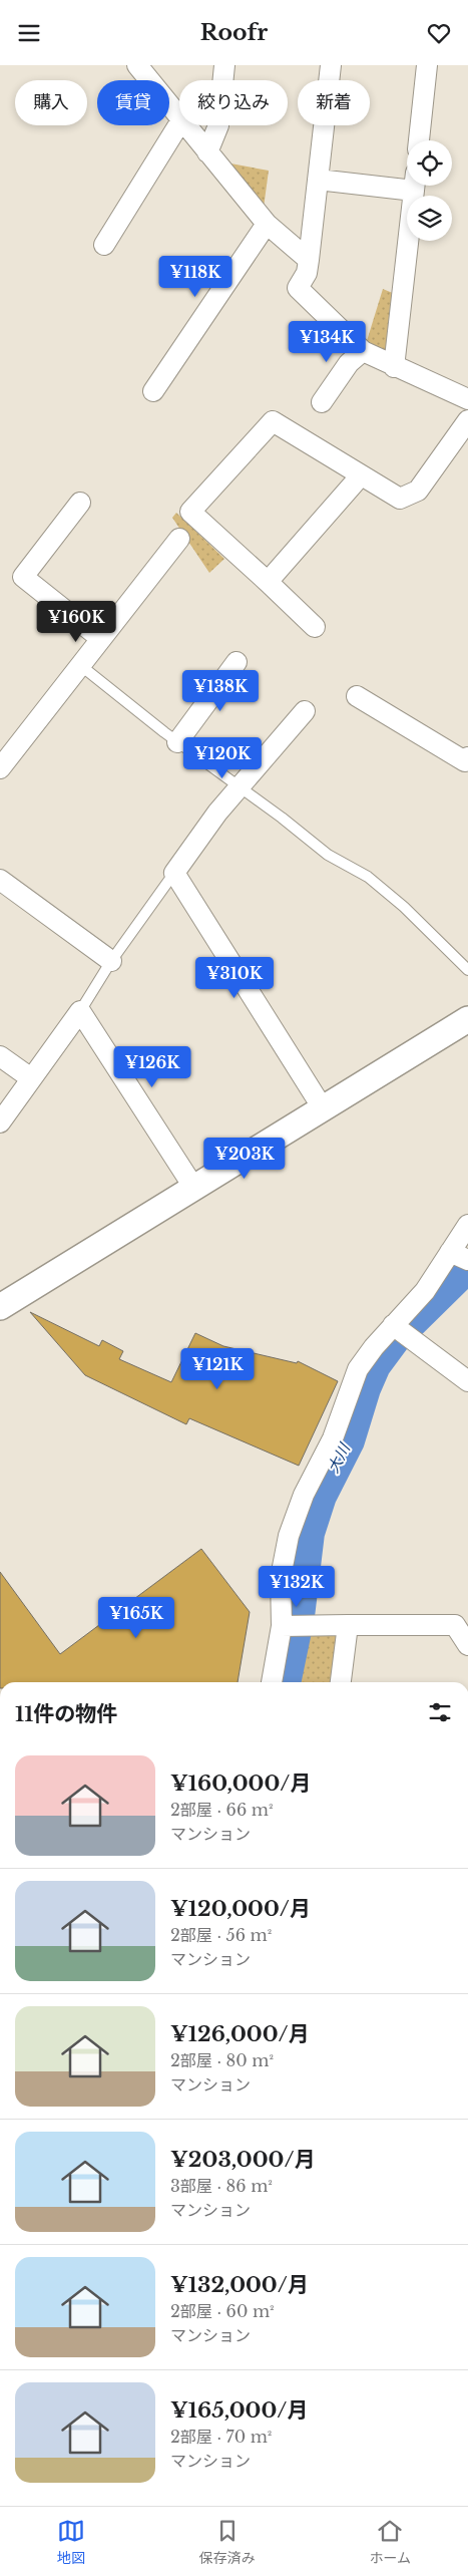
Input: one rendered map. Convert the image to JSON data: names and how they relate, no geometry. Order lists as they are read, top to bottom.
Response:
{
  "water": ["大川"],
  "page": {
    "header": "Roofr",
    "chip": [
      "購入",
      "賃貸",
      "絞り込み",
      "新着"
    ],
    "price": [
      "¥118K",
      "¥134K",
      "¥160K",
      "¥138K",
      "¥120K",
      "¥310K",
      "¥126K",
      "¥203K",
      "¥121K",
      "¥132K",
      "¥165K"
    ],
    "heading": "11件の物件",
    "list": [
      {
        "name": "¥160,000/月",
        "note": "2部屋 · 66 m² · マンション"
      },
      {
        "name": "¥120,000/月",
        "note": "2部屋 · 56 m² · マンション"
      },
      {
        "name": "¥126,000/月",
        "note": "2部屋 · 80 m² · マンション"
      },
      {
        "name": "¥203,000/月",
        "note": "3部屋 · 86 m² · マンション"
      },
      {
        "name": "¥132,000/月",
        "note": "2部屋 · 60 m² · マンション"
      },
      {
        "name": "¥165,000/月",
        "note": "2部屋 · 70 m² · マンション"
      }
    ],
    "tabs": ["地図", "保存済み", "ホーム"]
  }
}
